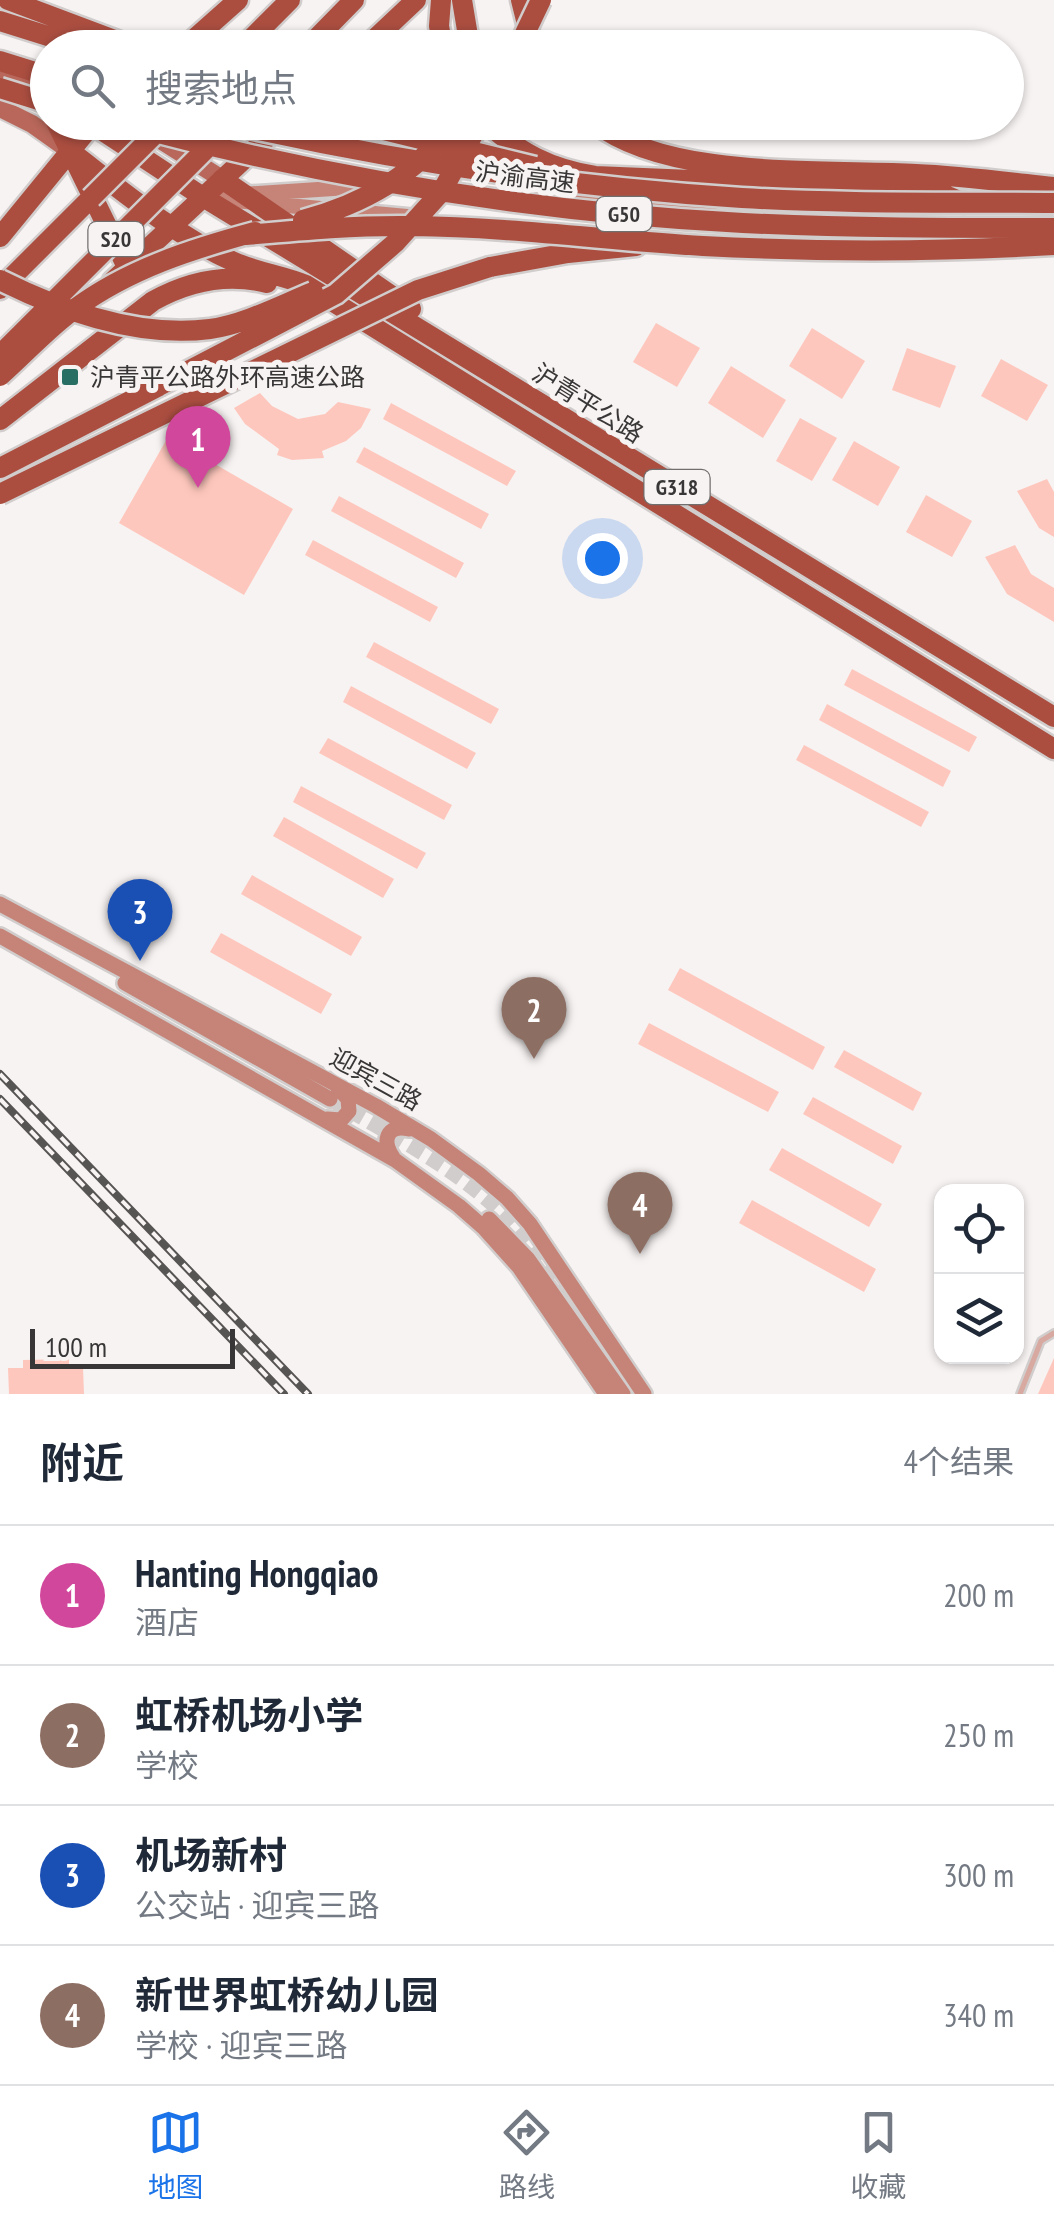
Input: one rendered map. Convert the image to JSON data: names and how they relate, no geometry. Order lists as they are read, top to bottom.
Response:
{
  "streets": {
    "highway": [
      "沪渝高速",
      "G50",
      "S20",
      "沪青平公路",
      "G318"
    ],
    "main road": ["迎宾三路"]
  },
  "places": {
    "transit": ["沪青平公路外环高速公路"]
  },
  "scale_bar": "100 m",
  "page": {
    "search": "搜索地点",
    "pins": [
      "1",
      "3",
      "2",
      "4"
    ],
    "scale": "100 m",
    "heading": ["附近", "4个结果"],
    "list": [
      {
        "mark": "1",
        "name": "Hanting Hongqiao",
        "note": "酒店",
        "value": "200 m"
      },
      {
        "mark": "2",
        "name": "虹桥机场小学",
        "note": "学校",
        "value": "250 m"
      },
      {
        "mark": "3",
        "name": "机场新村",
        "note": "公交站 · 迎宾三路",
        "value": "300 m"
      },
      {
        "mark": "4",
        "name": "新世界虹桥幼儿园",
        "note": "学校 · 迎宾三路",
        "value": "340 m"
      }
    ],
    "nav": ["地图", "路线", "收藏"]
  }
}
